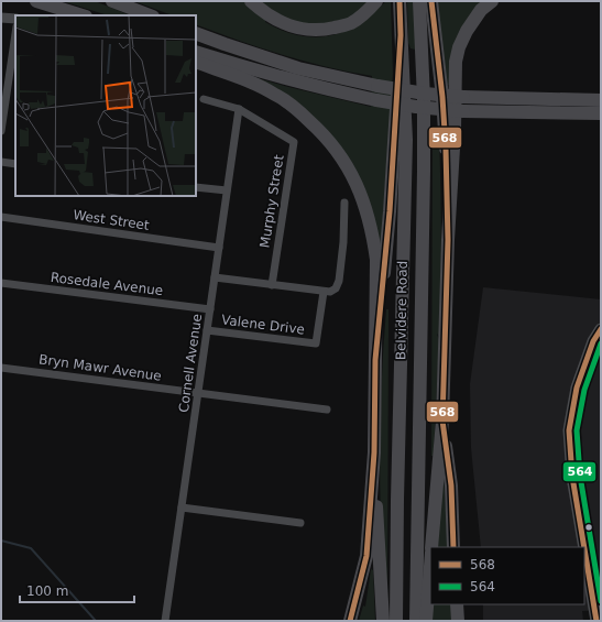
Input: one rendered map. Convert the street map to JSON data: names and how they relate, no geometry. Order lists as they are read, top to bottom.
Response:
{
  "streets": {
    "main road": ["Belvidere Road"],
    "street": [
      "Murphy Street",
      "West Street",
      "Rosedale Avenue",
      "Valene Drive",
      "Cornell Avenue",
      "Bryn Mawr Avenue"
    ]
  },
  "crossings": [
    ["Murphy Street", "Cornell Avenue"],
    ["West Street", "Cornell Avenue"],
    ["Rosedale Avenue", "Cornell Avenue"],
    ["Valene Drive", "Cornell Avenue"],
    ["Cornell Avenue", "Bryn Mawr Avenue"]
  ],
  "lines": ["transit line 568", "transit line 564"],
  "legend": ["568", "564"],
  "scale_bar": "100 m"
}
